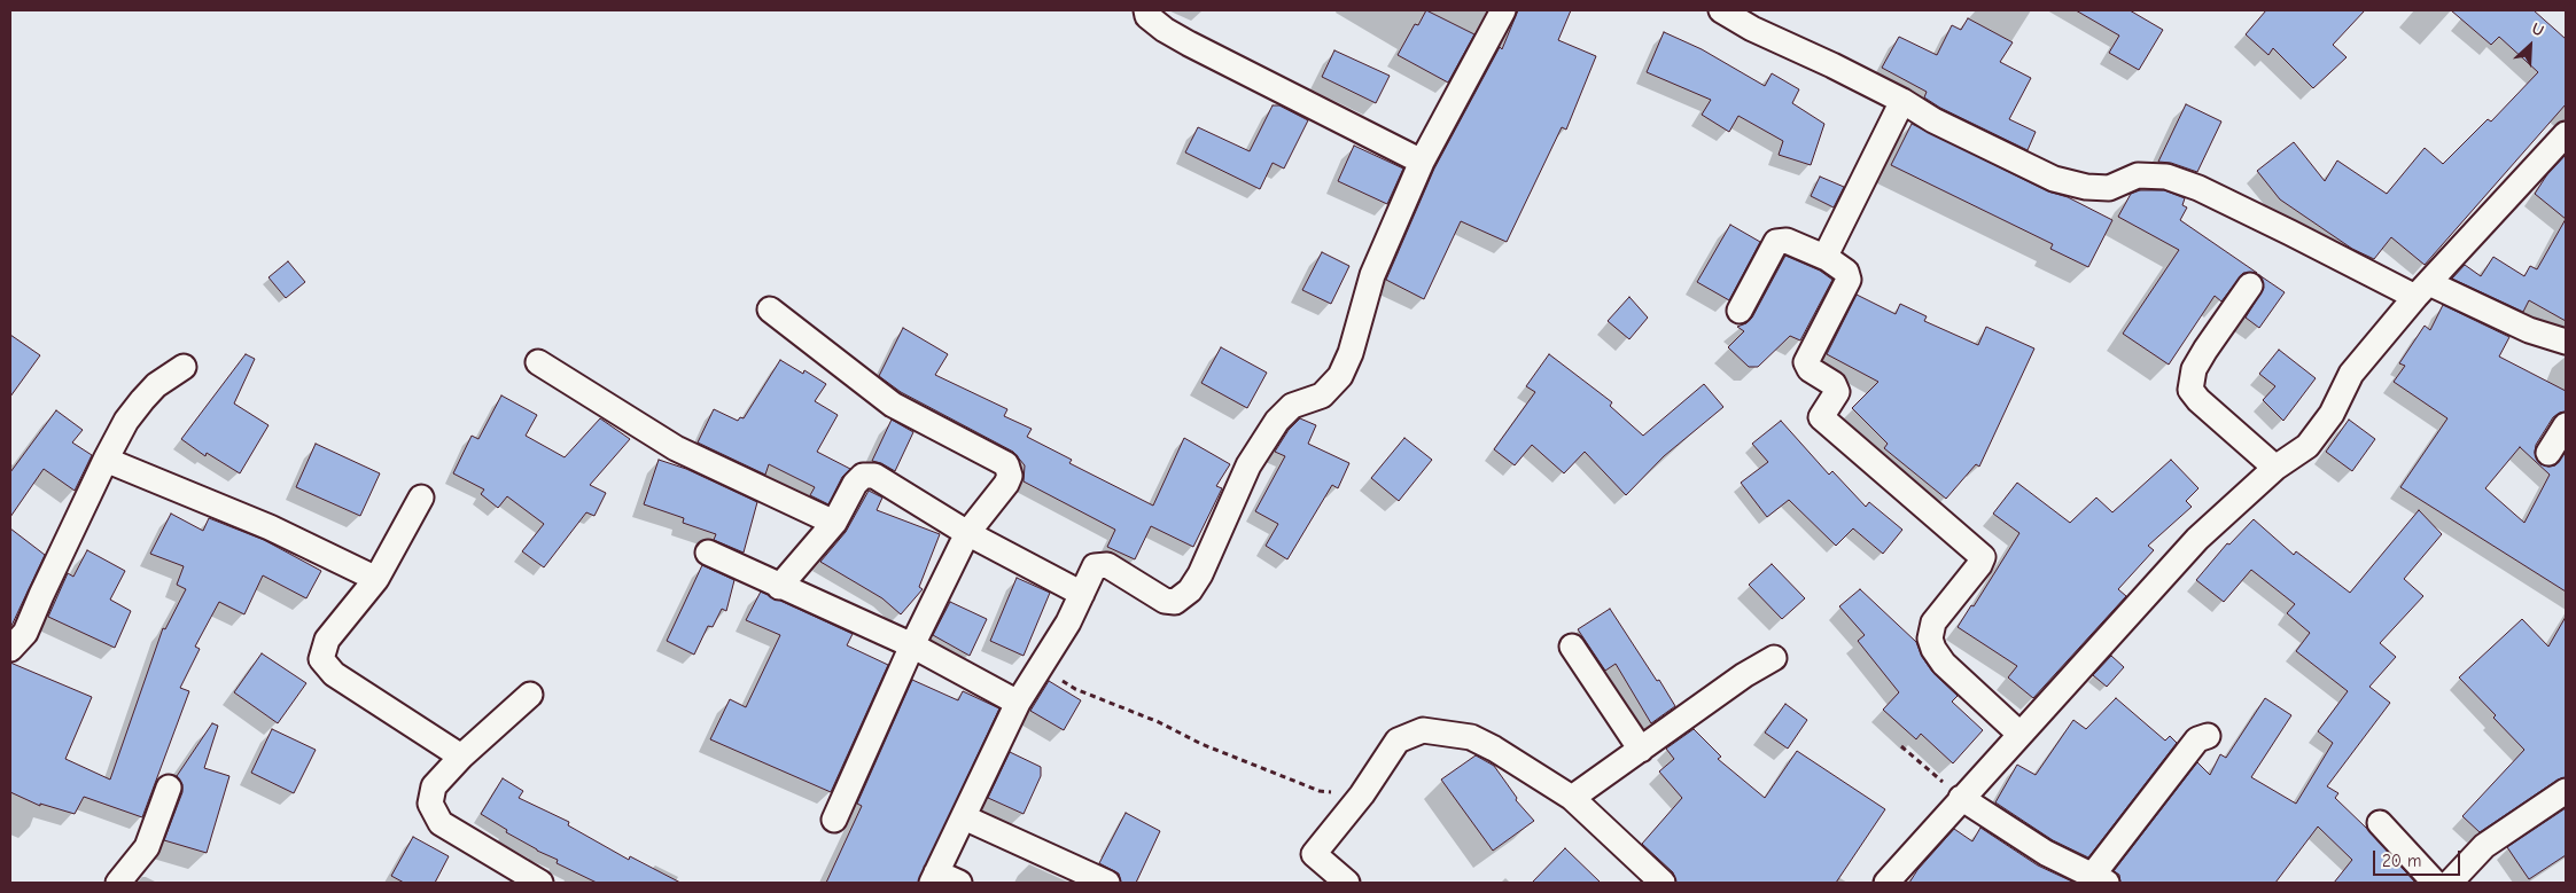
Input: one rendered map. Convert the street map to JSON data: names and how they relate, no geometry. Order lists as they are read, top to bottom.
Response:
{
  "scale_bar": "20 m",
  "north": "top right"
}
